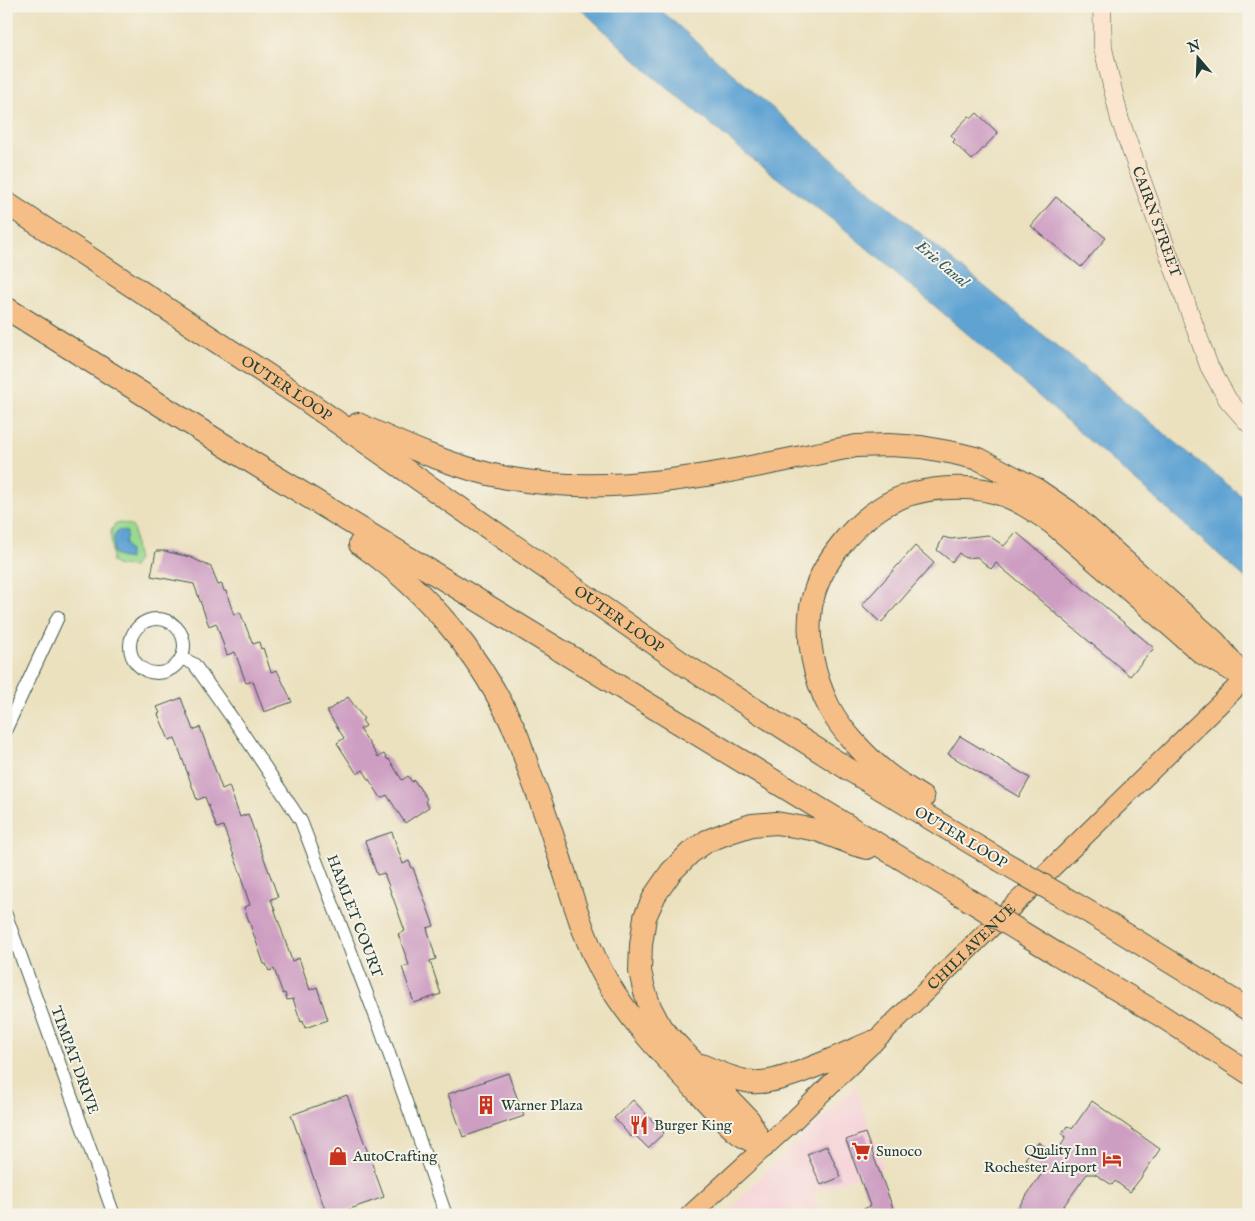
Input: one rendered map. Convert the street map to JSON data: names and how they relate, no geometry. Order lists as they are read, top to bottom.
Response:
{
  "streets": {
    "highway": ["OUTER LOOP"],
    "main road": ["CHILI AVENUE"],
    "street": ["CAIRN STREET", "HAMLET COURT", "TIMPAT DRIVE"]
  },
  "water": ["Erie Canal"],
  "places": {
    "building": ["Warner Plaza"],
    "restaurant": ["Burger King"],
    "supermarket": ["Sunoco"],
    "shop": ["AutoCrafting"],
    "hotel": ["Quality Inn Rochester Airport"]
  },
  "north": "top"
}
